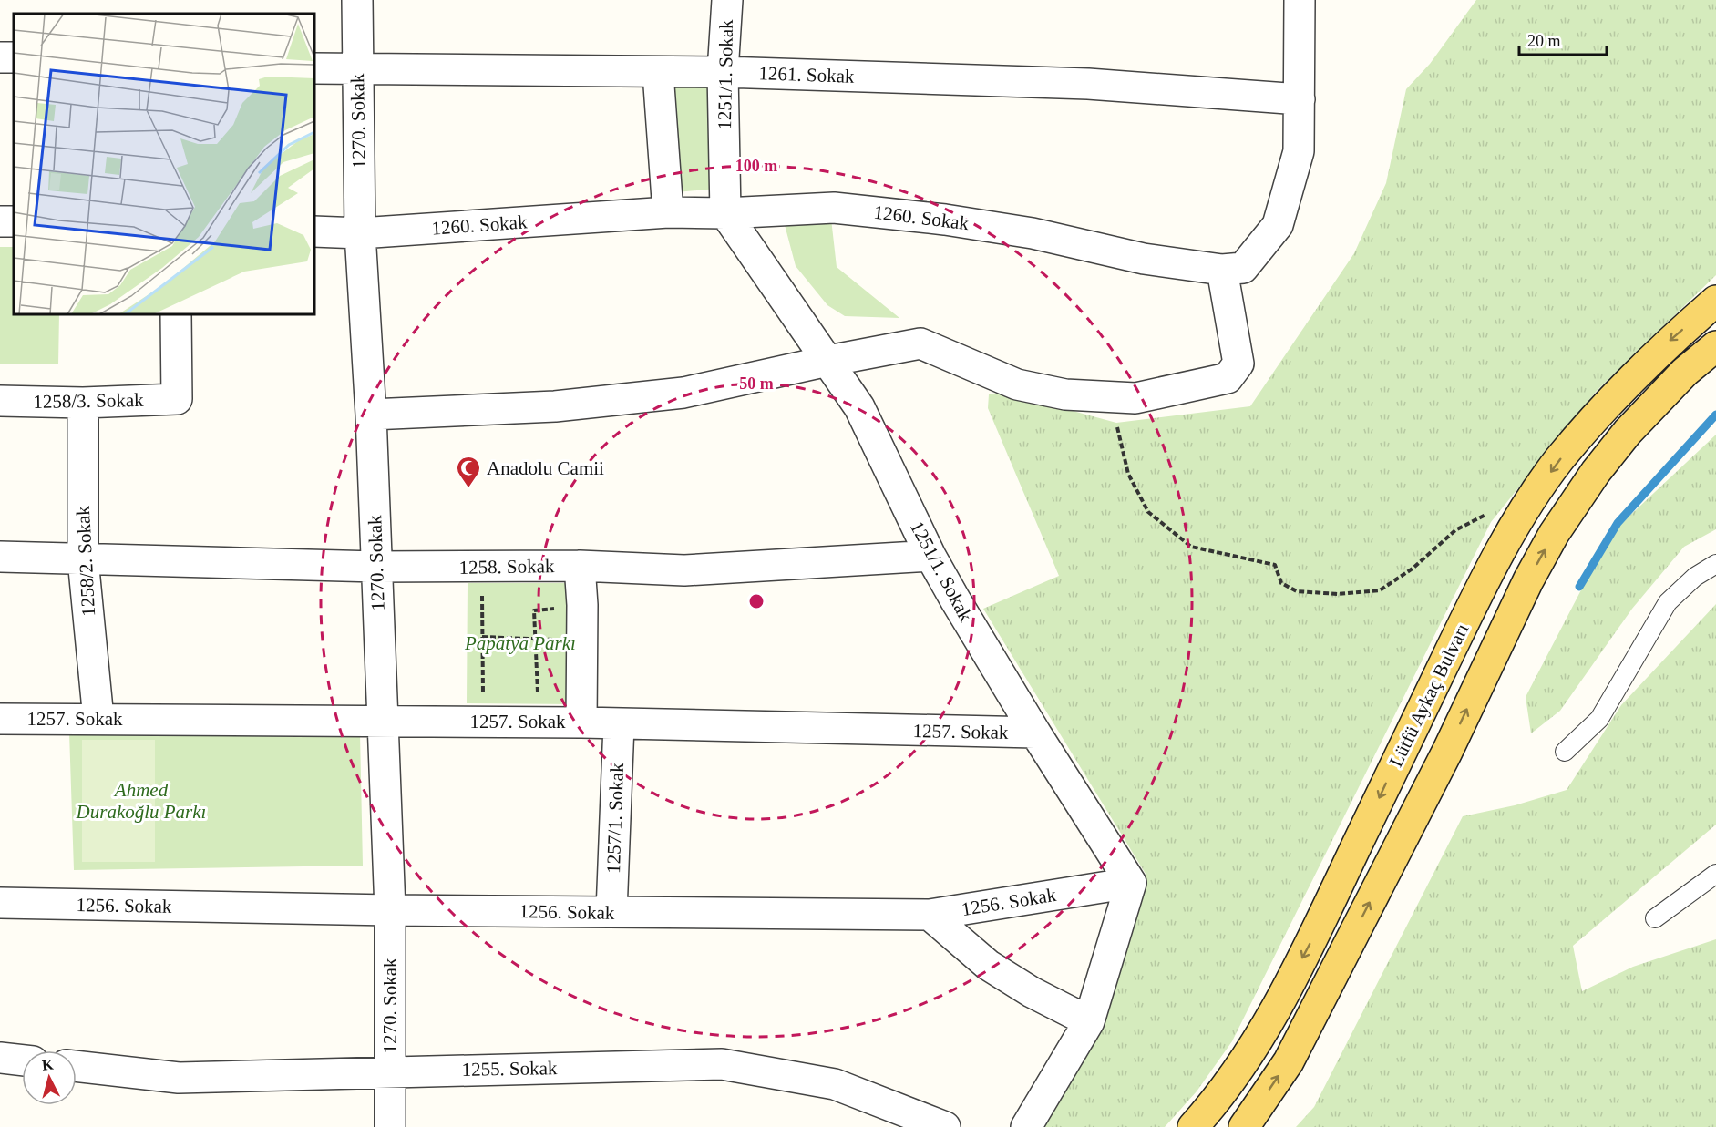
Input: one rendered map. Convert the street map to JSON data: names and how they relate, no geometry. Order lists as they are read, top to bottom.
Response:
{
  "streets": {
    "main road": ["Lütfü Aykaç Bulvarı"],
    "street": [
      "1251/1. Sokak",
      "1261. Sokak",
      "1270. Sokak",
      "1260. Sokak",
      "1258/3. Sokak",
      "1258/2. Sokak",
      "1258. Sokak",
      "1257. Sokak",
      "1257/1. Sokak",
      "1256. Sokak",
      "1255. Sokak"
    ]
  },
  "crossings": [
    ["1251/1. Sokak", "1261. Sokak"],
    ["1251/1. Sokak", "1260. Sokak"],
    ["1251/1. Sokak", "1258. Sokak"],
    ["1251/1. Sokak", "1257. Sokak"],
    ["1251/1. Sokak", "1256. Sokak"],
    ["1261. Sokak", "1270. Sokak"],
    ["1261. Sokak", "1260. Sokak"],
    ["1270. Sokak", "1260. Sokak"],
    ["1270. Sokak", "1258. Sokak"],
    ["1270. Sokak", "1257. Sokak"],
    ["1270. Sokak", "1256. Sokak"],
    ["1270. Sokak", "1255. Sokak"],
    ["1258/3. Sokak", "1258/2. Sokak"],
    ["1258/2. Sokak", "1258. Sokak"],
    ["1258/2. Sokak", "1257. Sokak"],
    ["1257. Sokak", "1257/1. Sokak"],
    ["1257/1. Sokak", "1256. Sokak"]
  ],
  "parks": ["Papatya Parkı", "Ahmed Durakoğlu Parkı"],
  "places": {
    "mosque": ["Anadolu Camii"]
  },
  "scale_bar": "20 m",
  "north": "top",
  "rings": ["100 m", "50 m"]
}
